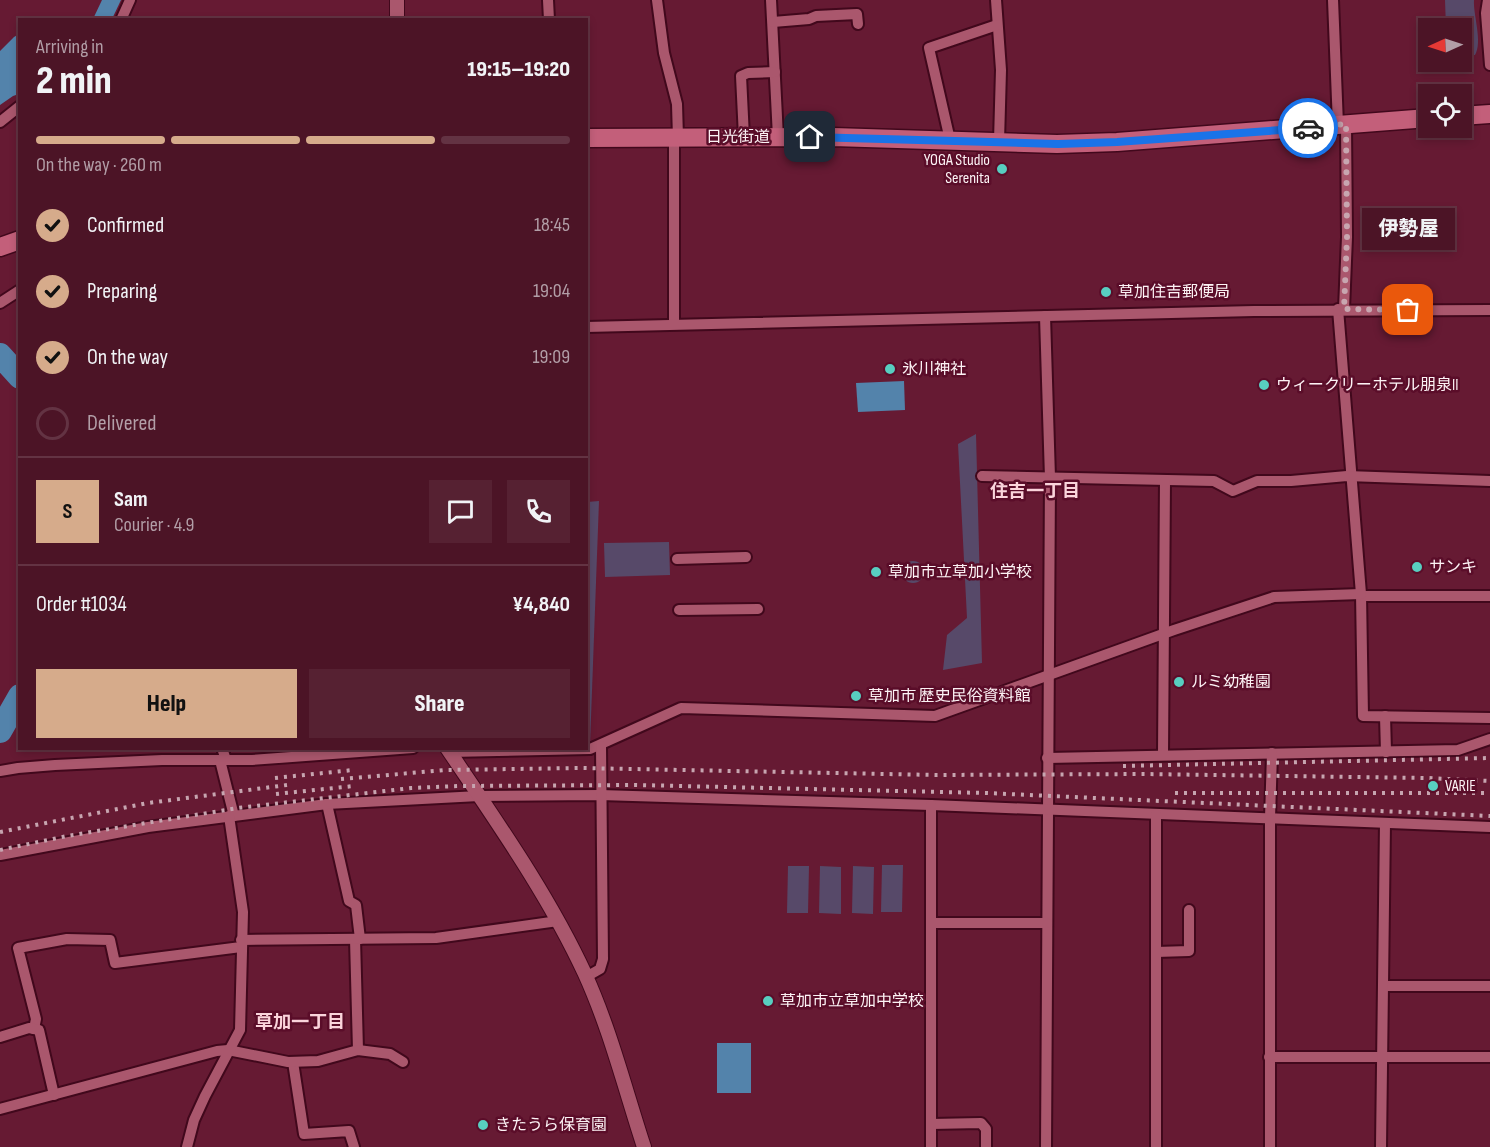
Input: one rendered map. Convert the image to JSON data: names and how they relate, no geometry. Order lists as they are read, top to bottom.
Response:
{
  "streets": {
    "main road": ["日光街道"]
  },
  "districts": ["住吉一丁目", "草加一丁目"],
  "places": [
    "YOGA Studio Serenita",
    "草加住吉郵便局",
    "伊勢屋",
    "氷川神社",
    "ウィークリーホテル朋泉II",
    "サンキ",
    "草加市立草加小学校",
    "ルミ幼稚園",
    "草加市 歴史民俗資料館",
    "VARIE",
    "草加市立草加中学校",
    "きたうら保育園"
  ],
  "north": "left",
  "page": {
    "heading": ["2 min", "Arriving in", "19:15–19:20"],
    "panel": [
      "Sam",
      "Courier · 4.9",
      "Order #1034",
      "¥4,840"
    ],
    "bar": "On the way · 260 m",
    "list": [
      ["Confirmed", "18:45"],
      ["Preparing", "19:04"],
      ["On the way", "19:09"],
      "Delivered"
    ],
    "bubble": "伊勢屋",
    "round": "S",
    "buttons": ["Help", "Share"]
  }
}
